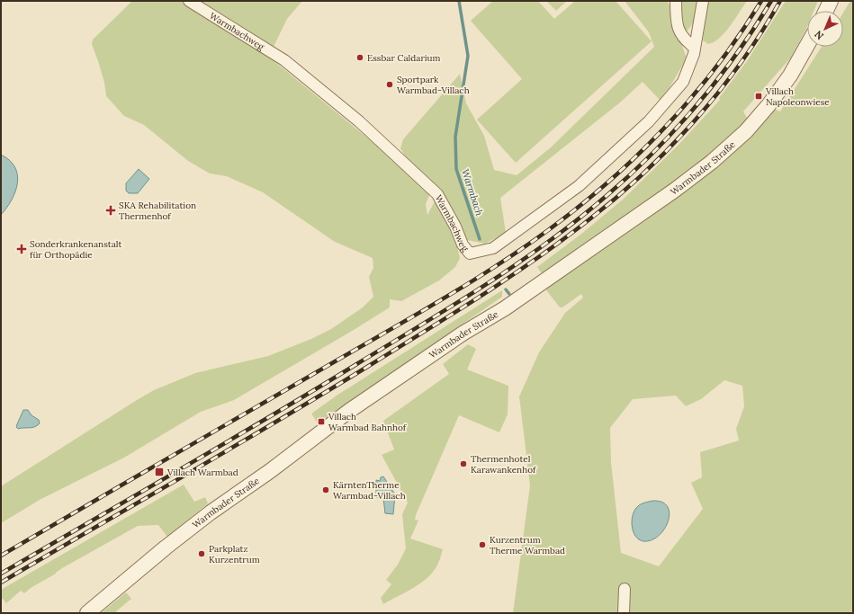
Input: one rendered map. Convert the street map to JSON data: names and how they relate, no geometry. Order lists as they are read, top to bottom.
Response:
{
  "streets": {
    "street": ["Warmbachweg", "Warmbader Straße"]
  },
  "water": ["Warmbach"],
  "places": {
    "other": [
      "Essbar Caldarium",
      "Sportpark Warmbad-Villach",
      "Thermenhotel Karawankenhof",
      "KärntenTherme Warmbad-Villach",
      "Kurzentrum Therme Warmbad",
      "Parkplatz Kurzentrum"
    ],
    "transit": ["Villach Napoleonwiese", "Villach Warmbad Bahnhof", "Villach Warmbad"],
    "health": ["SKA Rehabilitation Thermenhof", "Sonderkrankenanstalt für Orthopädie"]
  },
  "north": "bottom left"
}
